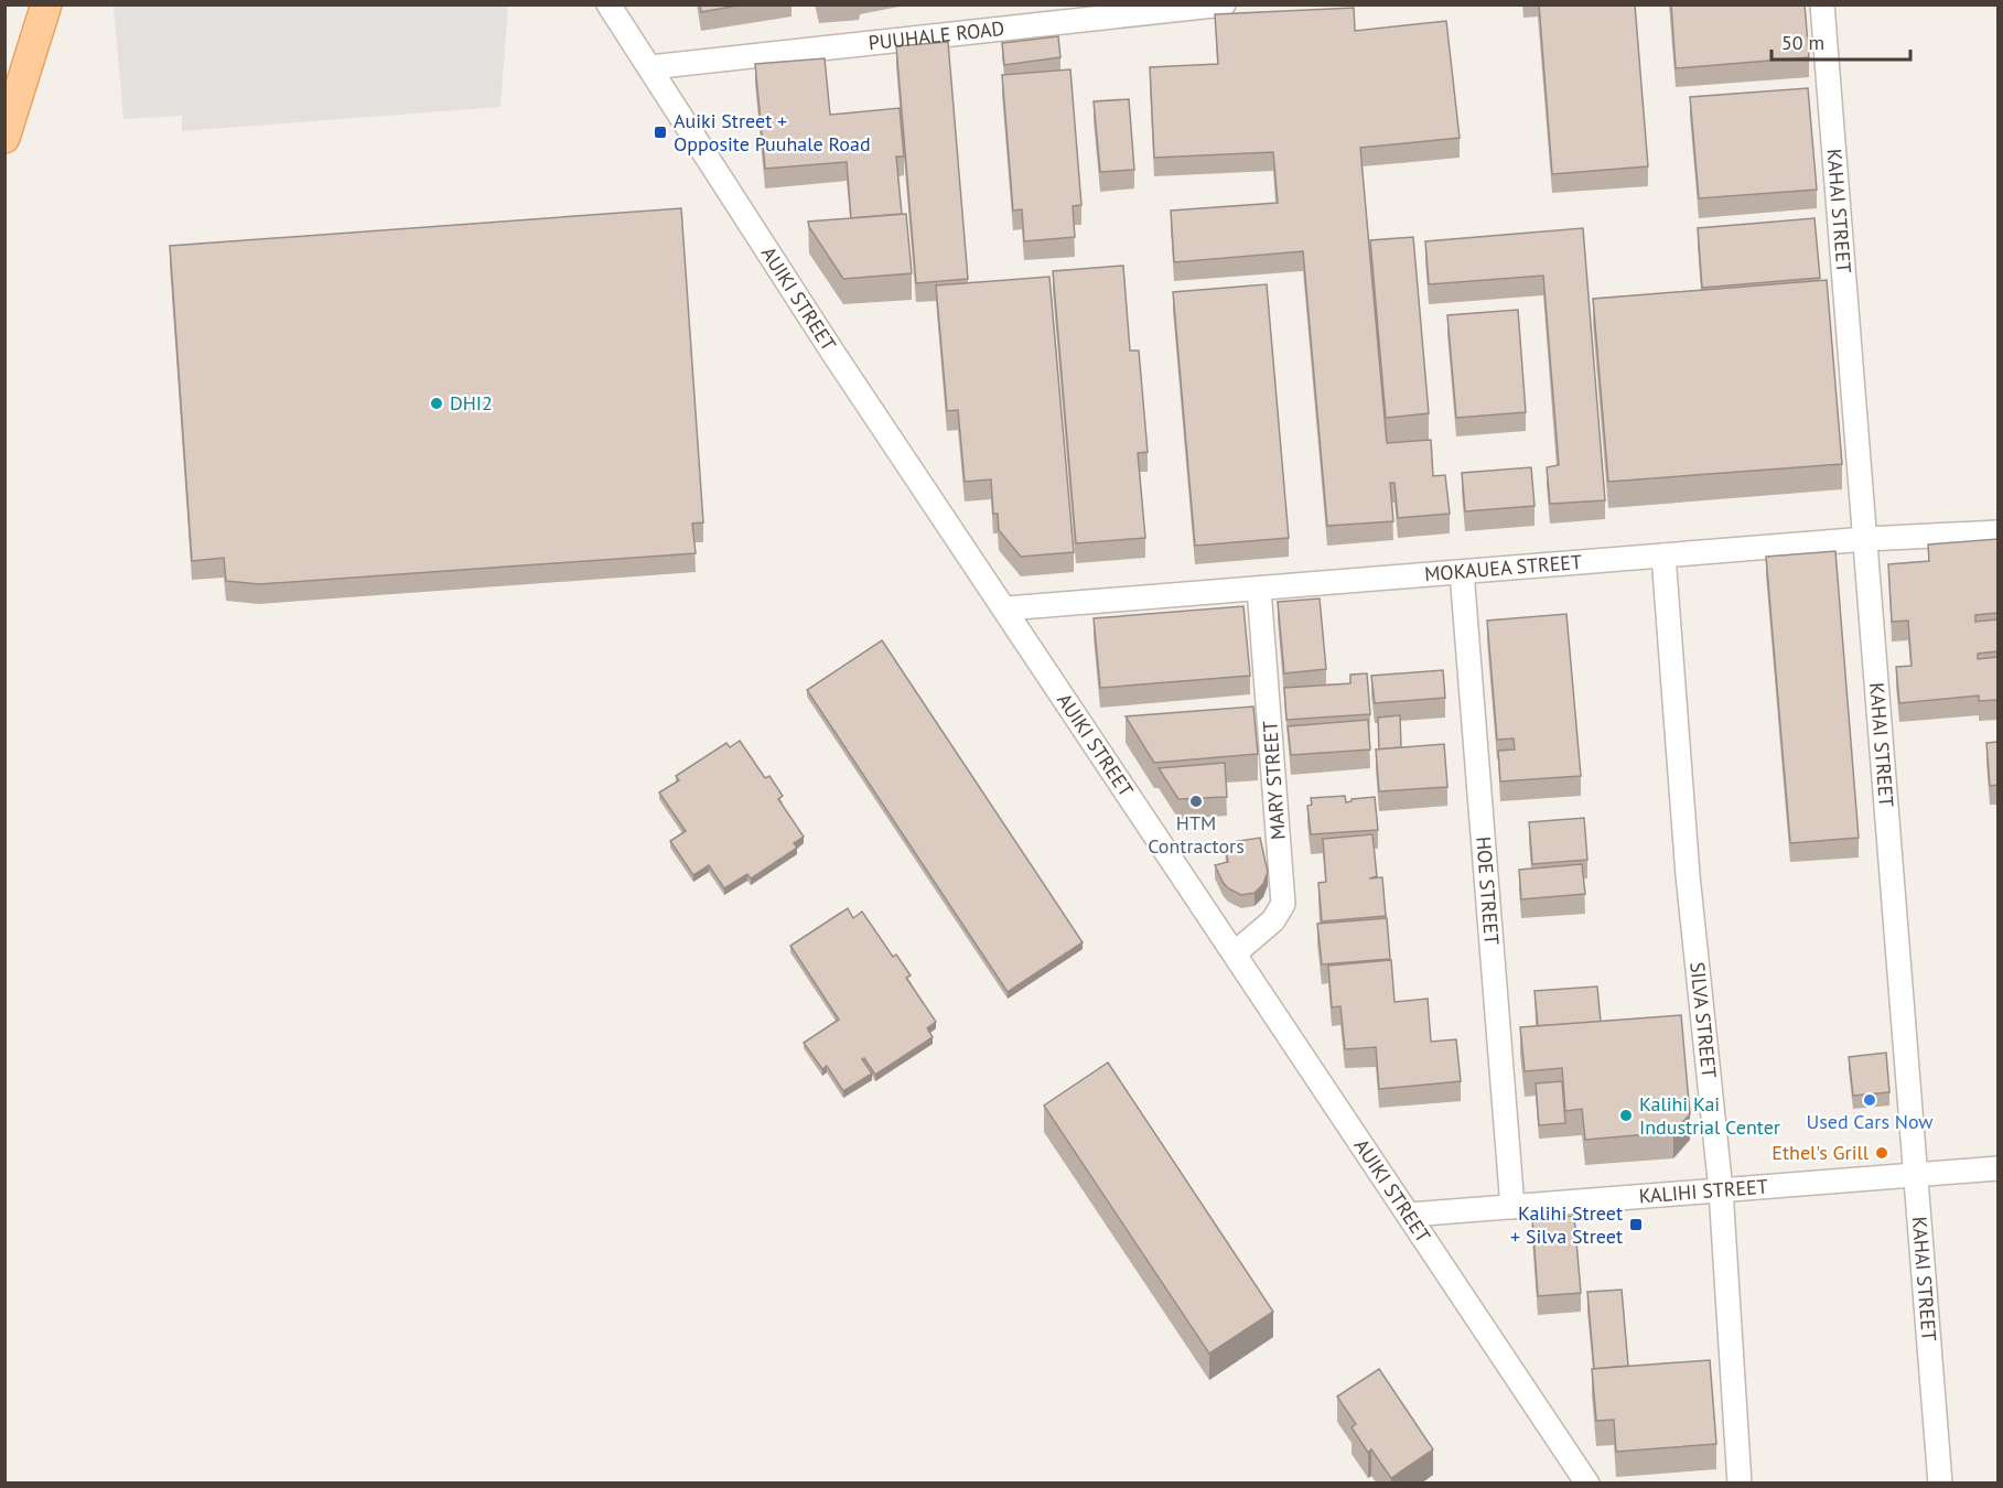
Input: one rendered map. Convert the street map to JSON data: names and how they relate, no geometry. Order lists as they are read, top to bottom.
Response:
{
  "streets": {
    "street": [
      "PUUHALE ROAD",
      "KAHAI STREET",
      "AUIKI STREET",
      "MOKAUEA STREET",
      "MARY STREET",
      "HOE STREET",
      "SILVA STREET",
      "KALIHI STREET"
    ]
  },
  "crossings": [
    ["PUUHALE ROAD", "AUIKI STREET"],
    ["KAHAI STREET", "MOKAUEA STREET"],
    ["KAHAI STREET", "KALIHI STREET"],
    ["AUIKI STREET", "MOKAUEA STREET"],
    ["AUIKI STREET", "MARY STREET"],
    ["AUIKI STREET", "KALIHI STREET"],
    ["MOKAUEA STREET", "MARY STREET"],
    ["MOKAUEA STREET", "HOE STREET"],
    ["MOKAUEA STREET", "SILVA STREET"],
    ["HOE STREET", "KALIHI STREET"],
    ["SILVA STREET", "KALIHI STREET"]
  ],
  "places": {
    "transit": ["Auiki Street + Opposite Puuhale Road", "Kalihi Street + Silva Street"],
    "other": [
      "DHI2",
      "HTM Contractors",
      "Used Cars Now",
      "Kalihi Kai Industrial Center",
      "Ethel's Grill"
    ]
  },
  "scale_bar": "50 m"
}
